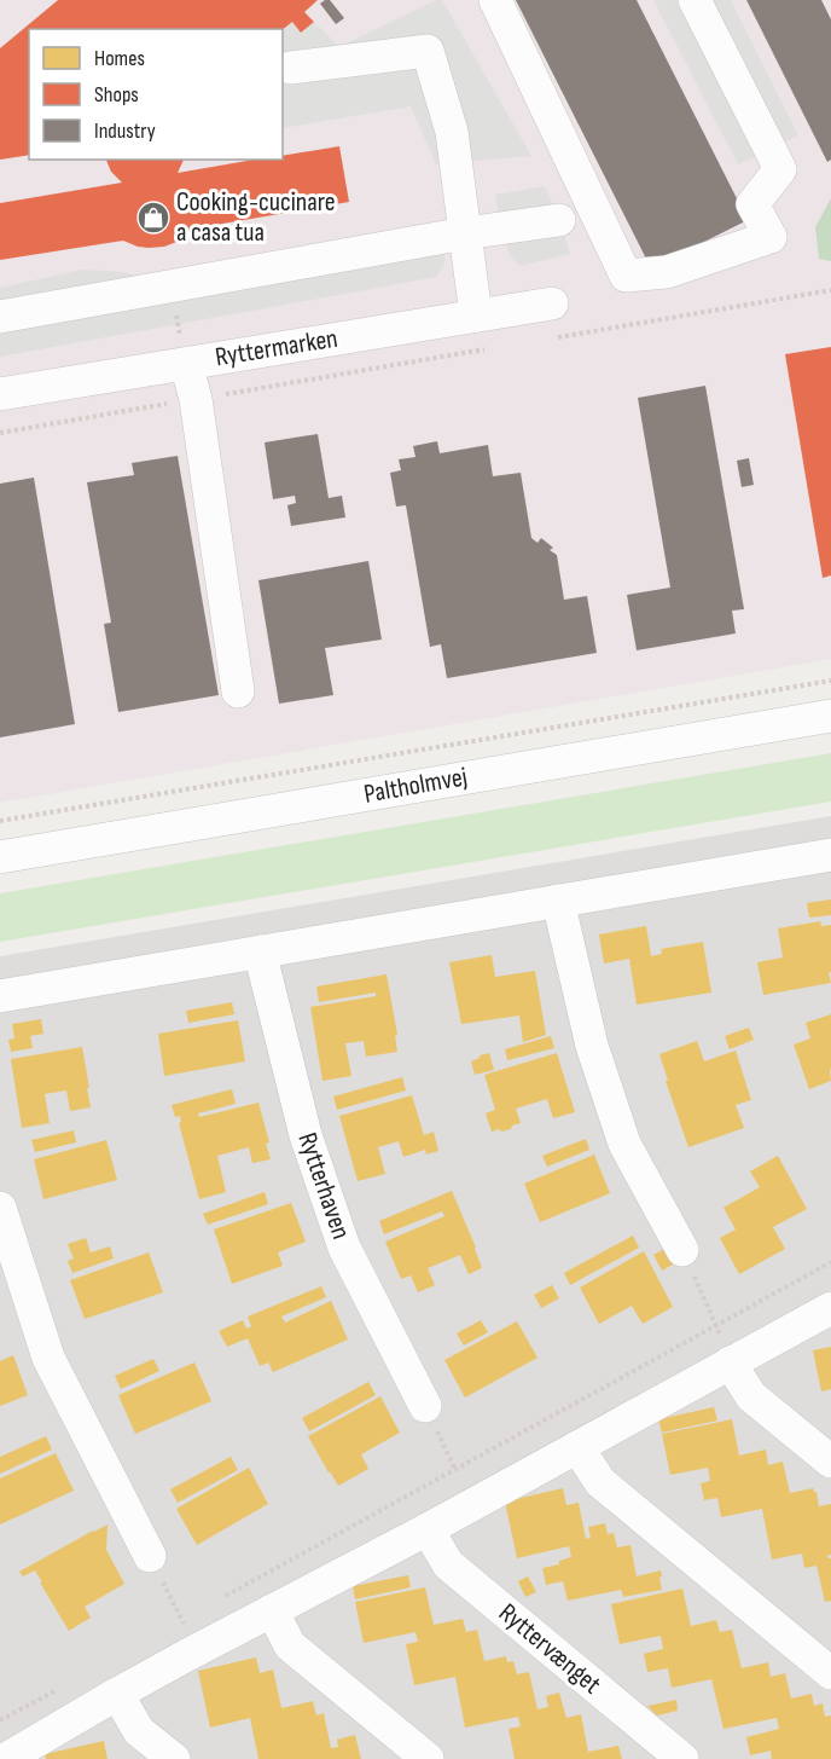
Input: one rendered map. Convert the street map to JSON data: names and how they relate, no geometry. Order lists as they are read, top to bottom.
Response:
{
  "streets": {
    "street": [
      "Ryttermarken",
      "Paltholmvej",
      "Rytterhaven",
      "Ryttervænget"
    ]
  },
  "places": {
    "shop": ["Cooking-cucinare a casa tua"]
  },
  "legend": ["Homes", "Shops", "Industry"]
}
